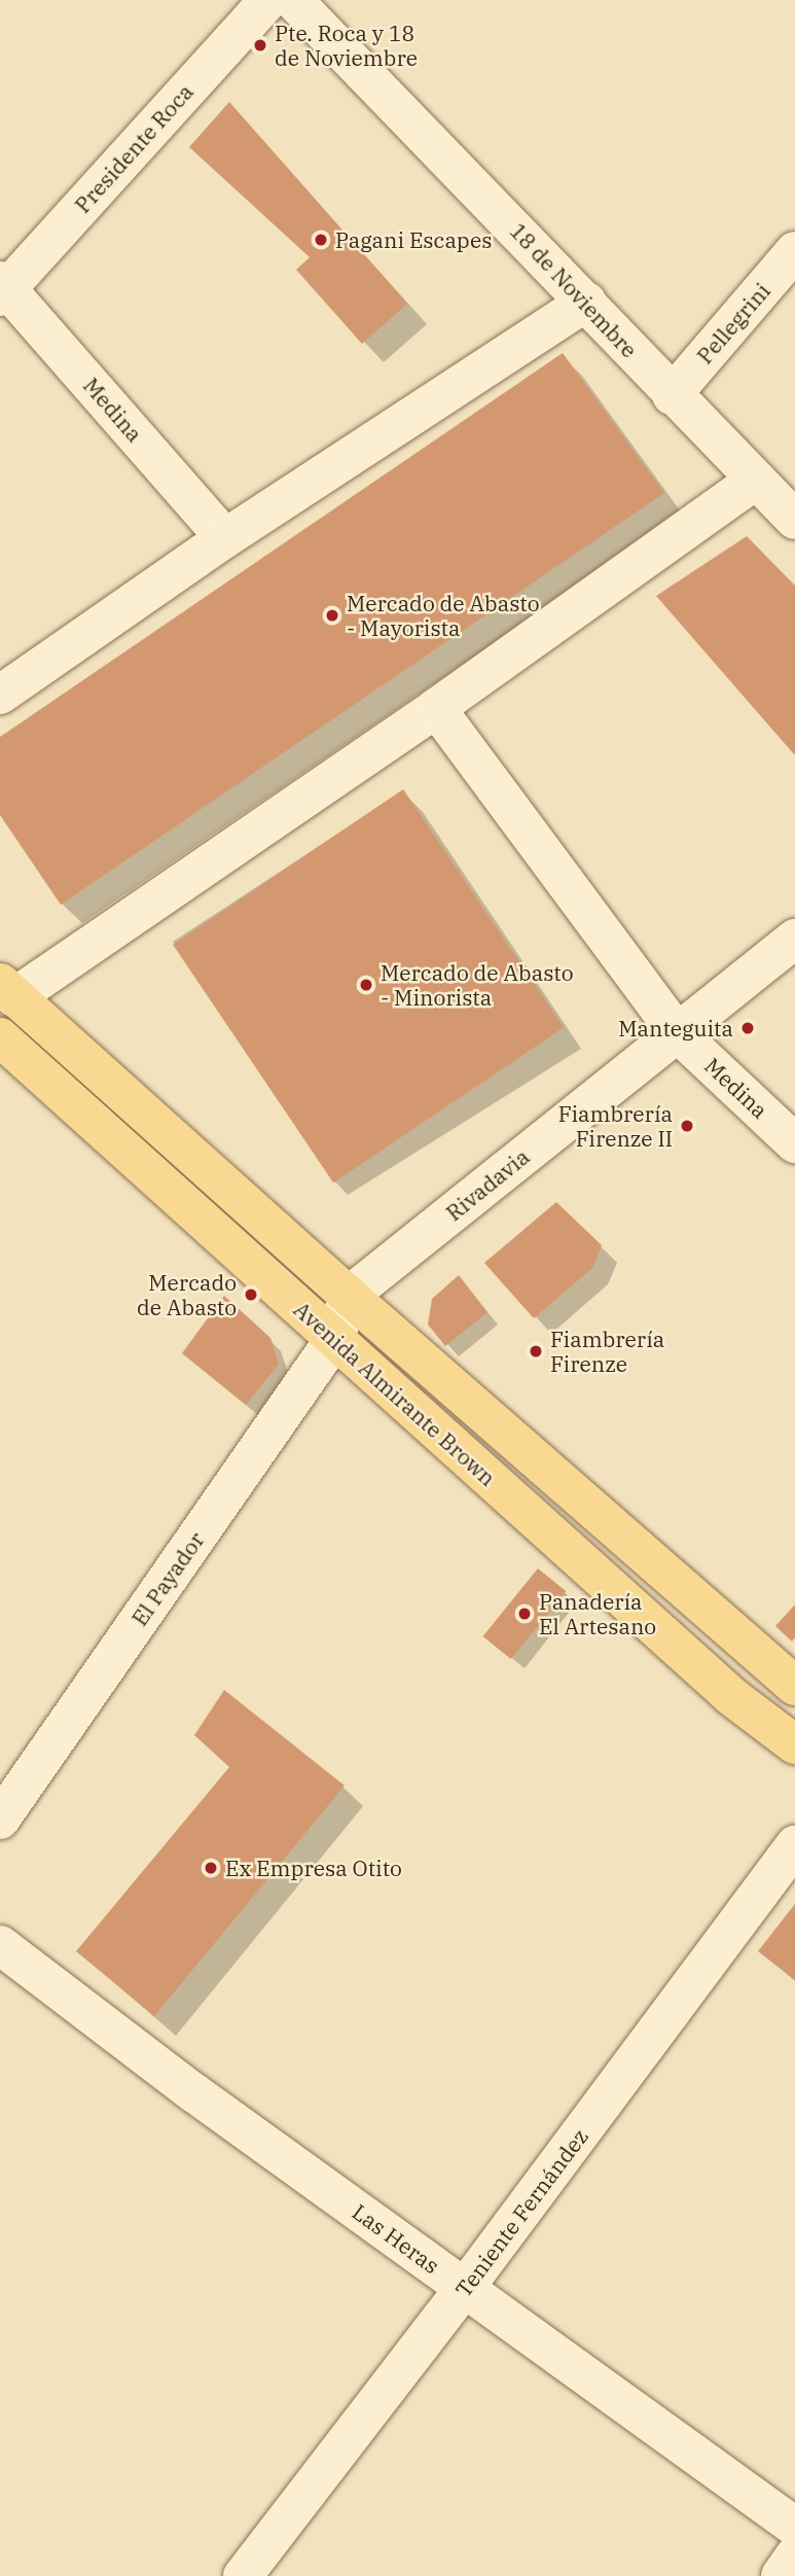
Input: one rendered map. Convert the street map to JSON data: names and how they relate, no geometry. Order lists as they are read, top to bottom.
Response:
{
  "streets": {
    "main road": ["Avenida Almirante Brown"],
    "street": [
      "Presidente Roca",
      "18 de Noviembre",
      "Pellegrini",
      "Medina",
      "Rivadavia",
      "El Payador",
      "Teniente Fernández",
      "Las Heras"
    ]
  },
  "crossings": [
    ["Presidente Roca", "Medina"],
    ["18 de Noviembre", "Pellegrini"],
    ["Medina", "Rivadavia"],
    ["Rivadavia", "Avenida Almirante Brown"],
    ["Rivadavia", "El Payador"],
    ["Avenida Almirante Brown", "El Payador"],
    ["Teniente Fernández", "Las Heras"]
  ],
  "places": [
    "Pte. Roca y 18 de Noviembre",
    "Pagani Escapes",
    "Mercado de Abasto - Mayorista",
    "Mercado de Abasto - Minorista",
    "Manteguita",
    "Fiambrería Firenze II",
    "Mercado de Abasto",
    "Fiambrería Firenze",
    "Panadería El Artesano",
    "Ex Empresa Otito"
  ]
}
